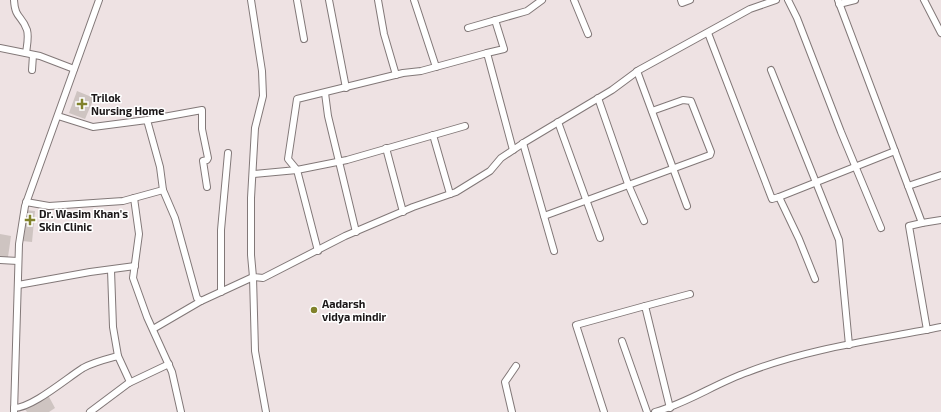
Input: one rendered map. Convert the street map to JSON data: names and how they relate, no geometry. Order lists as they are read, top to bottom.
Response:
{
  "places": {
    "health": ["Trilok Nursing Home", "Dr. Wasim Khan's Skin Clinic"],
    "other": ["Aadarsh vidya mindir"]
  }
}
